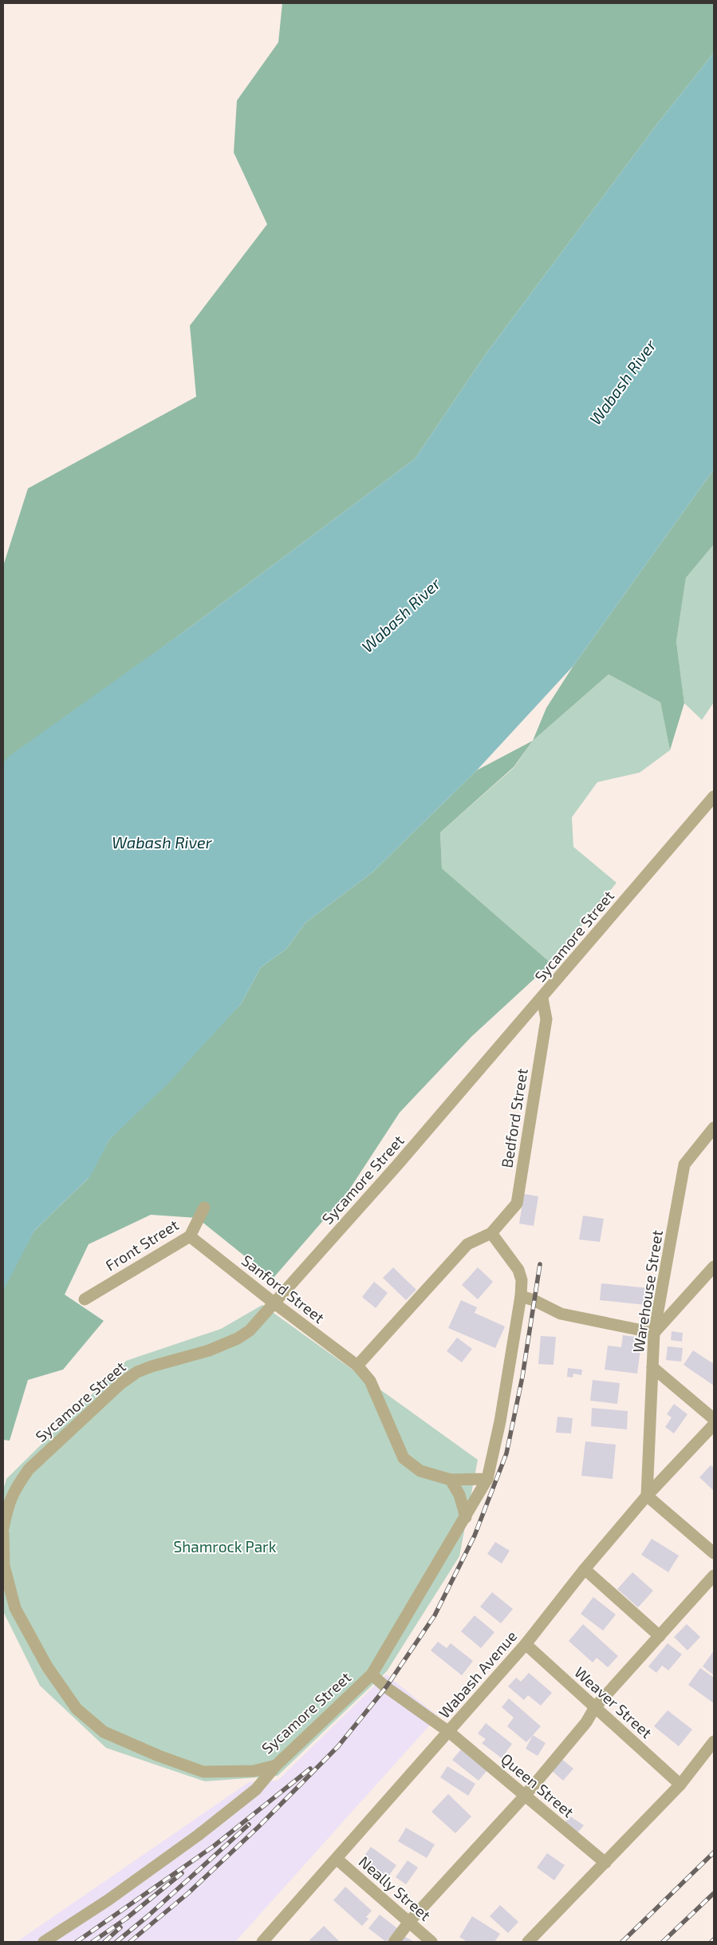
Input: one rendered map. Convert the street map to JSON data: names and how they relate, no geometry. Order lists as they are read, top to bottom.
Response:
{
  "streets": {
    "street": [
      "Sycamore Street",
      "Bedford Street",
      "Front Street",
      "Sanford Street",
      "Warehouse Street",
      "Wabash Avenue",
      "Weaver Street",
      "Queen Street",
      "Neally Street"
    ]
  },
  "crossings": [
    ["Sycamore Street", "Bedford Street"],
    ["Sycamore Street", "Sanford Street"],
    ["Sycamore Street", "Queen Street"],
    ["Bedford Street", "Sanford Street"],
    ["Front Street", "Sanford Street"],
    ["Warehouse Street", "Wabash Avenue"],
    ["Wabash Avenue", "Weaver Street"],
    ["Wabash Avenue", "Queen Street"],
    ["Wabash Avenue", "Neally Street"]
  ],
  "water": ["Wabash River"],
  "parks": ["Shamrock Park"]
}
